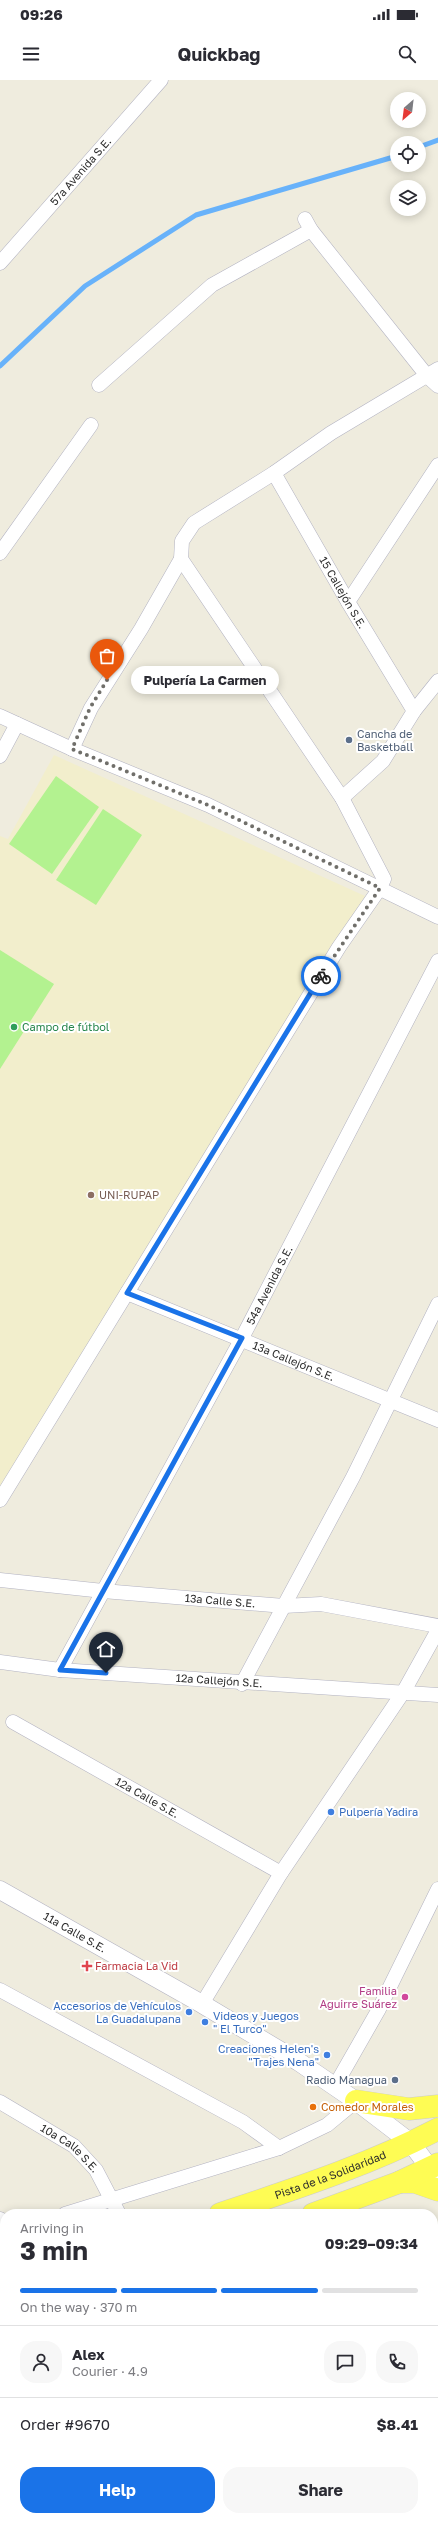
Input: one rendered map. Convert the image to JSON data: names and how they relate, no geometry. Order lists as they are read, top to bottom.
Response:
{
  "streets": {
    "main road": ["Pista de la Solidaridad"],
    "street": [
      "57a Avenida S.E.",
      "15 Callejón S.E.",
      "54a Avenida S.E.",
      "13a Callejón S.E.",
      "13a Calle S.E.",
      "12a Callejón S.E.",
      "12a Calle S.E.",
      "11a Calle S.E.",
      "10a Calle S.E."
    ]
  },
  "crossings": [
    ["54a Avenida S.E.", "13a Callejón S.E."],
    ["54a Avenida S.E.", "13a Calle S.E."],
    ["54a Avenida S.E.", "12a Callejón S.E."],
    ["11a Calle S.E.", "Pista de la Solidaridad"]
  ],
  "places": {
    "other": [
      "Pulpería La Carmen",
      "Cancha de Basketball",
      "Campo de fútbol",
      "UNI-RUPAP",
      "Pulpería Yadira",
      "Familia Aguirre Suárez",
      "Accesorios de Vehículos La Guadalupana",
      "Videos y Juegos \" El Turco\"",
      "Creaciones Helen's \"Trajes Nena\"",
      "Radio Managua",
      "Comedor Morales"
    ],
    "health": ["Farmacia La Vid"]
  },
  "north": "bottom left",
  "page": {
    "status": "09:26",
    "header": "Quickbag",
    "bubble": "Pulpería La Carmen",
    "heading": ["3 min", "Arriving in", "09:29–09:34"],
    "panel": [
      "Alex",
      "Courier · 4.9",
      "Order #9670",
      "$8.41"
    ],
    "bar": "On the way · 370 m",
    "buttons": ["Help", "Share"]
  }
}
